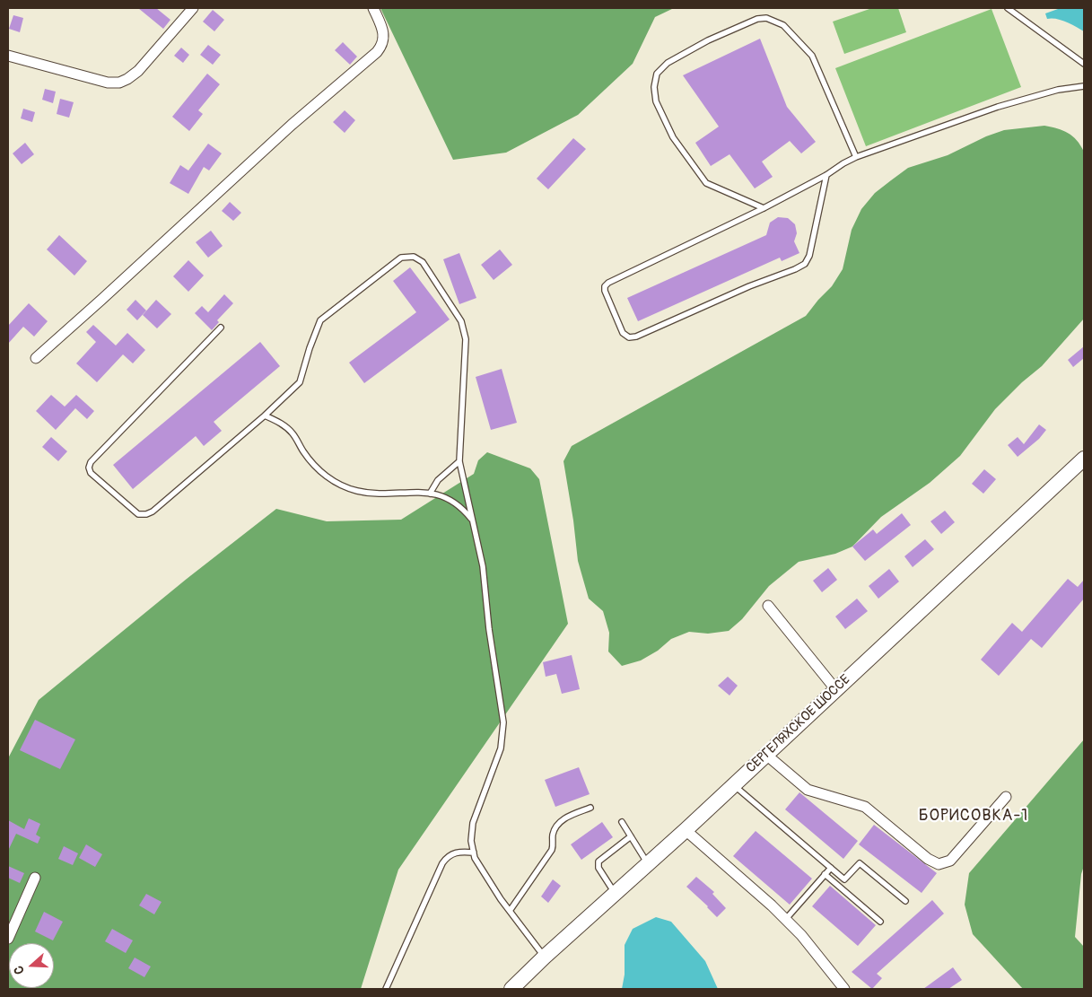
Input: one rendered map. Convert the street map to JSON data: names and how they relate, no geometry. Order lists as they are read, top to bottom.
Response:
{
  "streets": {
    "main road": ["СЕРГЕЛЯХСКОЕ ШОССЕ"]
  },
  "districts": ["БОРИСОВКА-1"],
  "north": "left"
}
